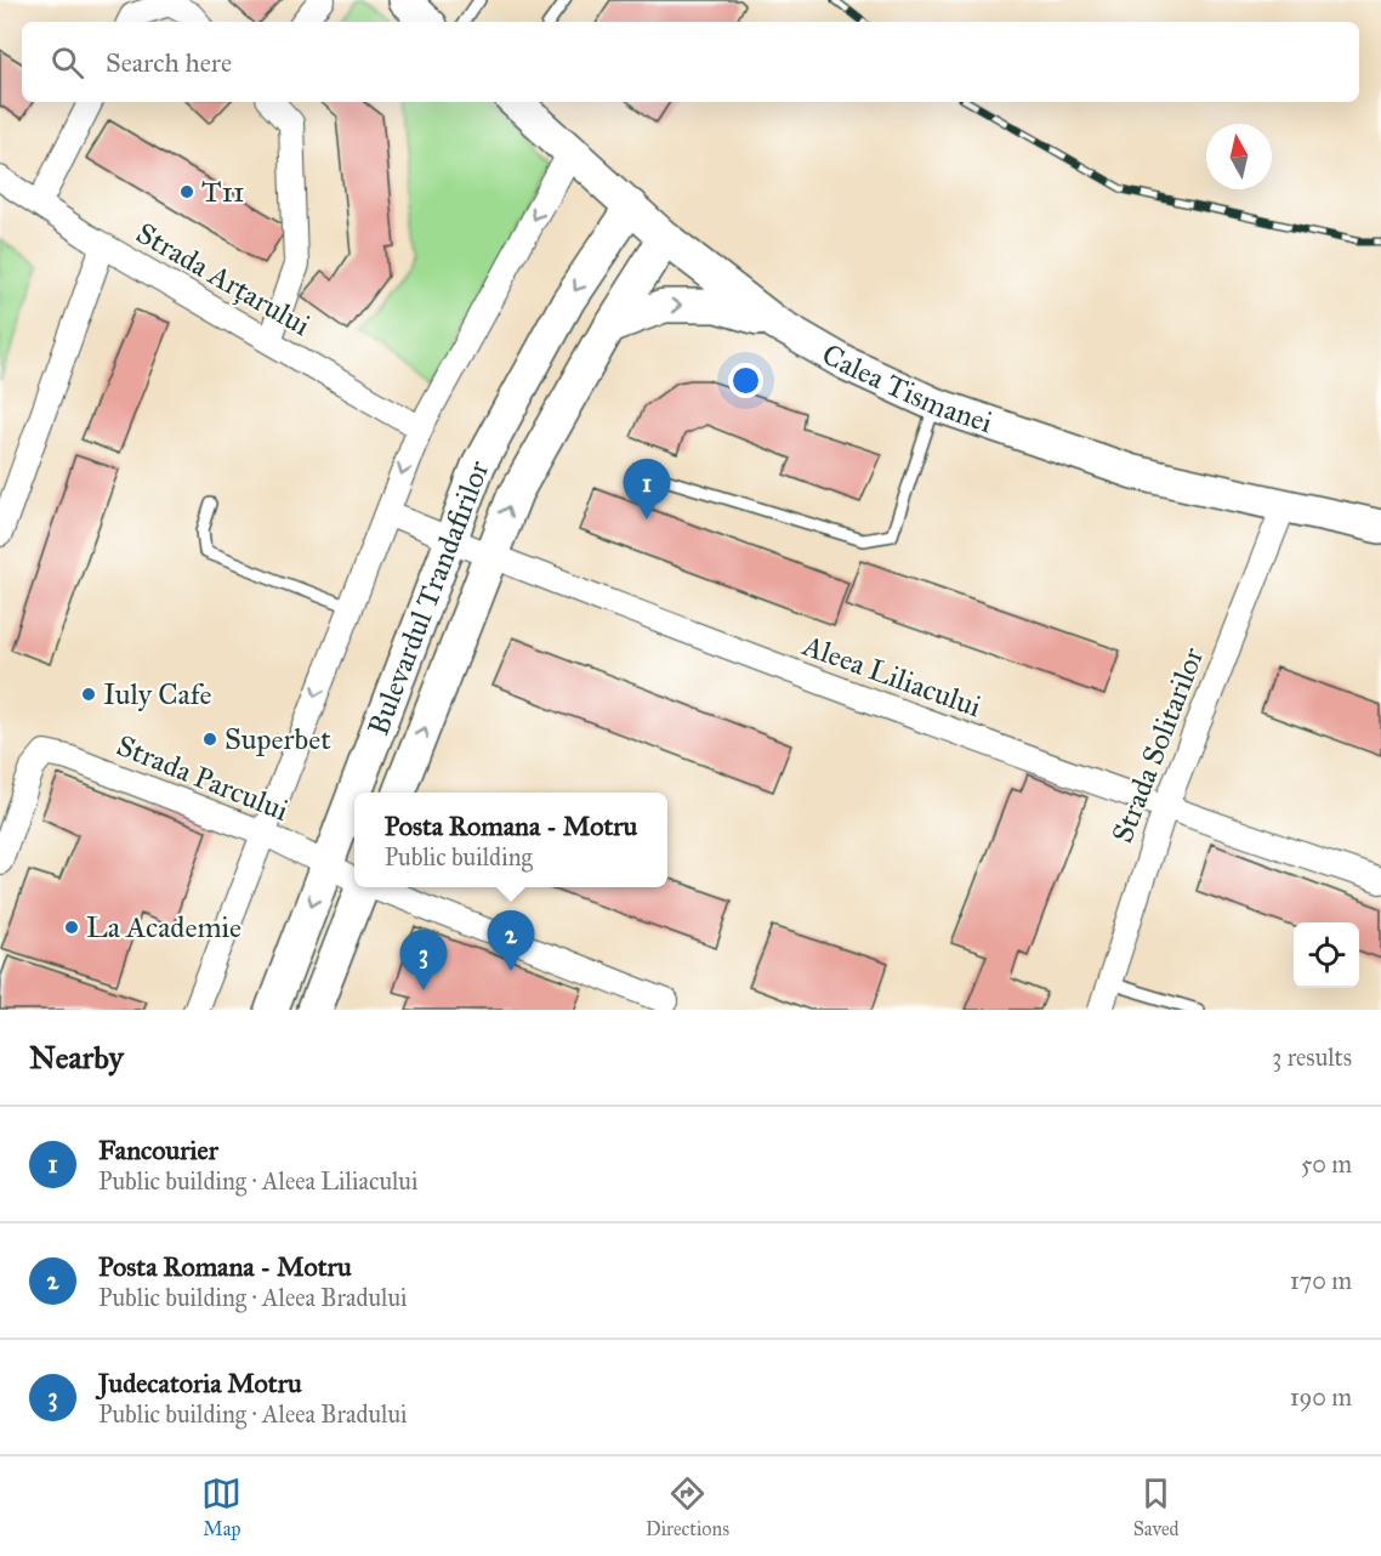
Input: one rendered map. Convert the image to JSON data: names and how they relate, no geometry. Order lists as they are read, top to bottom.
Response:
{
  "streets": {
    "street": [
      "Strada Arțarului",
      "Calea Tismanei",
      "Bulevardul Trandafirilor",
      "Aleea Liliacului",
      "Strada Solitarilor",
      "Strada Parcului"
    ]
  },
  "crossings": [
    ["Calea Tismanei", "Bulevardul Trandafirilor"],
    ["Calea Tismanei", "Strada Solitarilor"],
    ["Bulevardul Trandafirilor", "Aleea Liliacului"],
    ["Bulevardul Trandafirilor", "Strada Parcului"],
    ["Aleea Liliacului", "Strada Solitarilor"]
  ],
  "places": [
    "T11",
    "Iuly Cafe",
    "Superbet",
    "La Academie"
  ],
  "north": "top",
  "page": {
    "search": "Search here",
    "pins": ["1", "2", "3"],
    "popup": ["Posta Romana - Motru", "Public building"],
    "heading": ["Nearby", "3 results"],
    "list": [
      {
        "mark": "1",
        "name": "Fancourier",
        "note": "Public building · Aleea Liliacului",
        "value": "50 m"
      },
      {
        "mark": "2",
        "name": "Posta Romana - Motru",
        "note": "Public building · Aleea Bradului",
        "value": "170 m"
      },
      {
        "mark": "3",
        "name": "Judecatoria Motru",
        "note": "Public building · Aleea Bradului",
        "value": "190 m"
      }
    ],
    "nav": ["Map", "Directions", "Saved"]
  }
}
